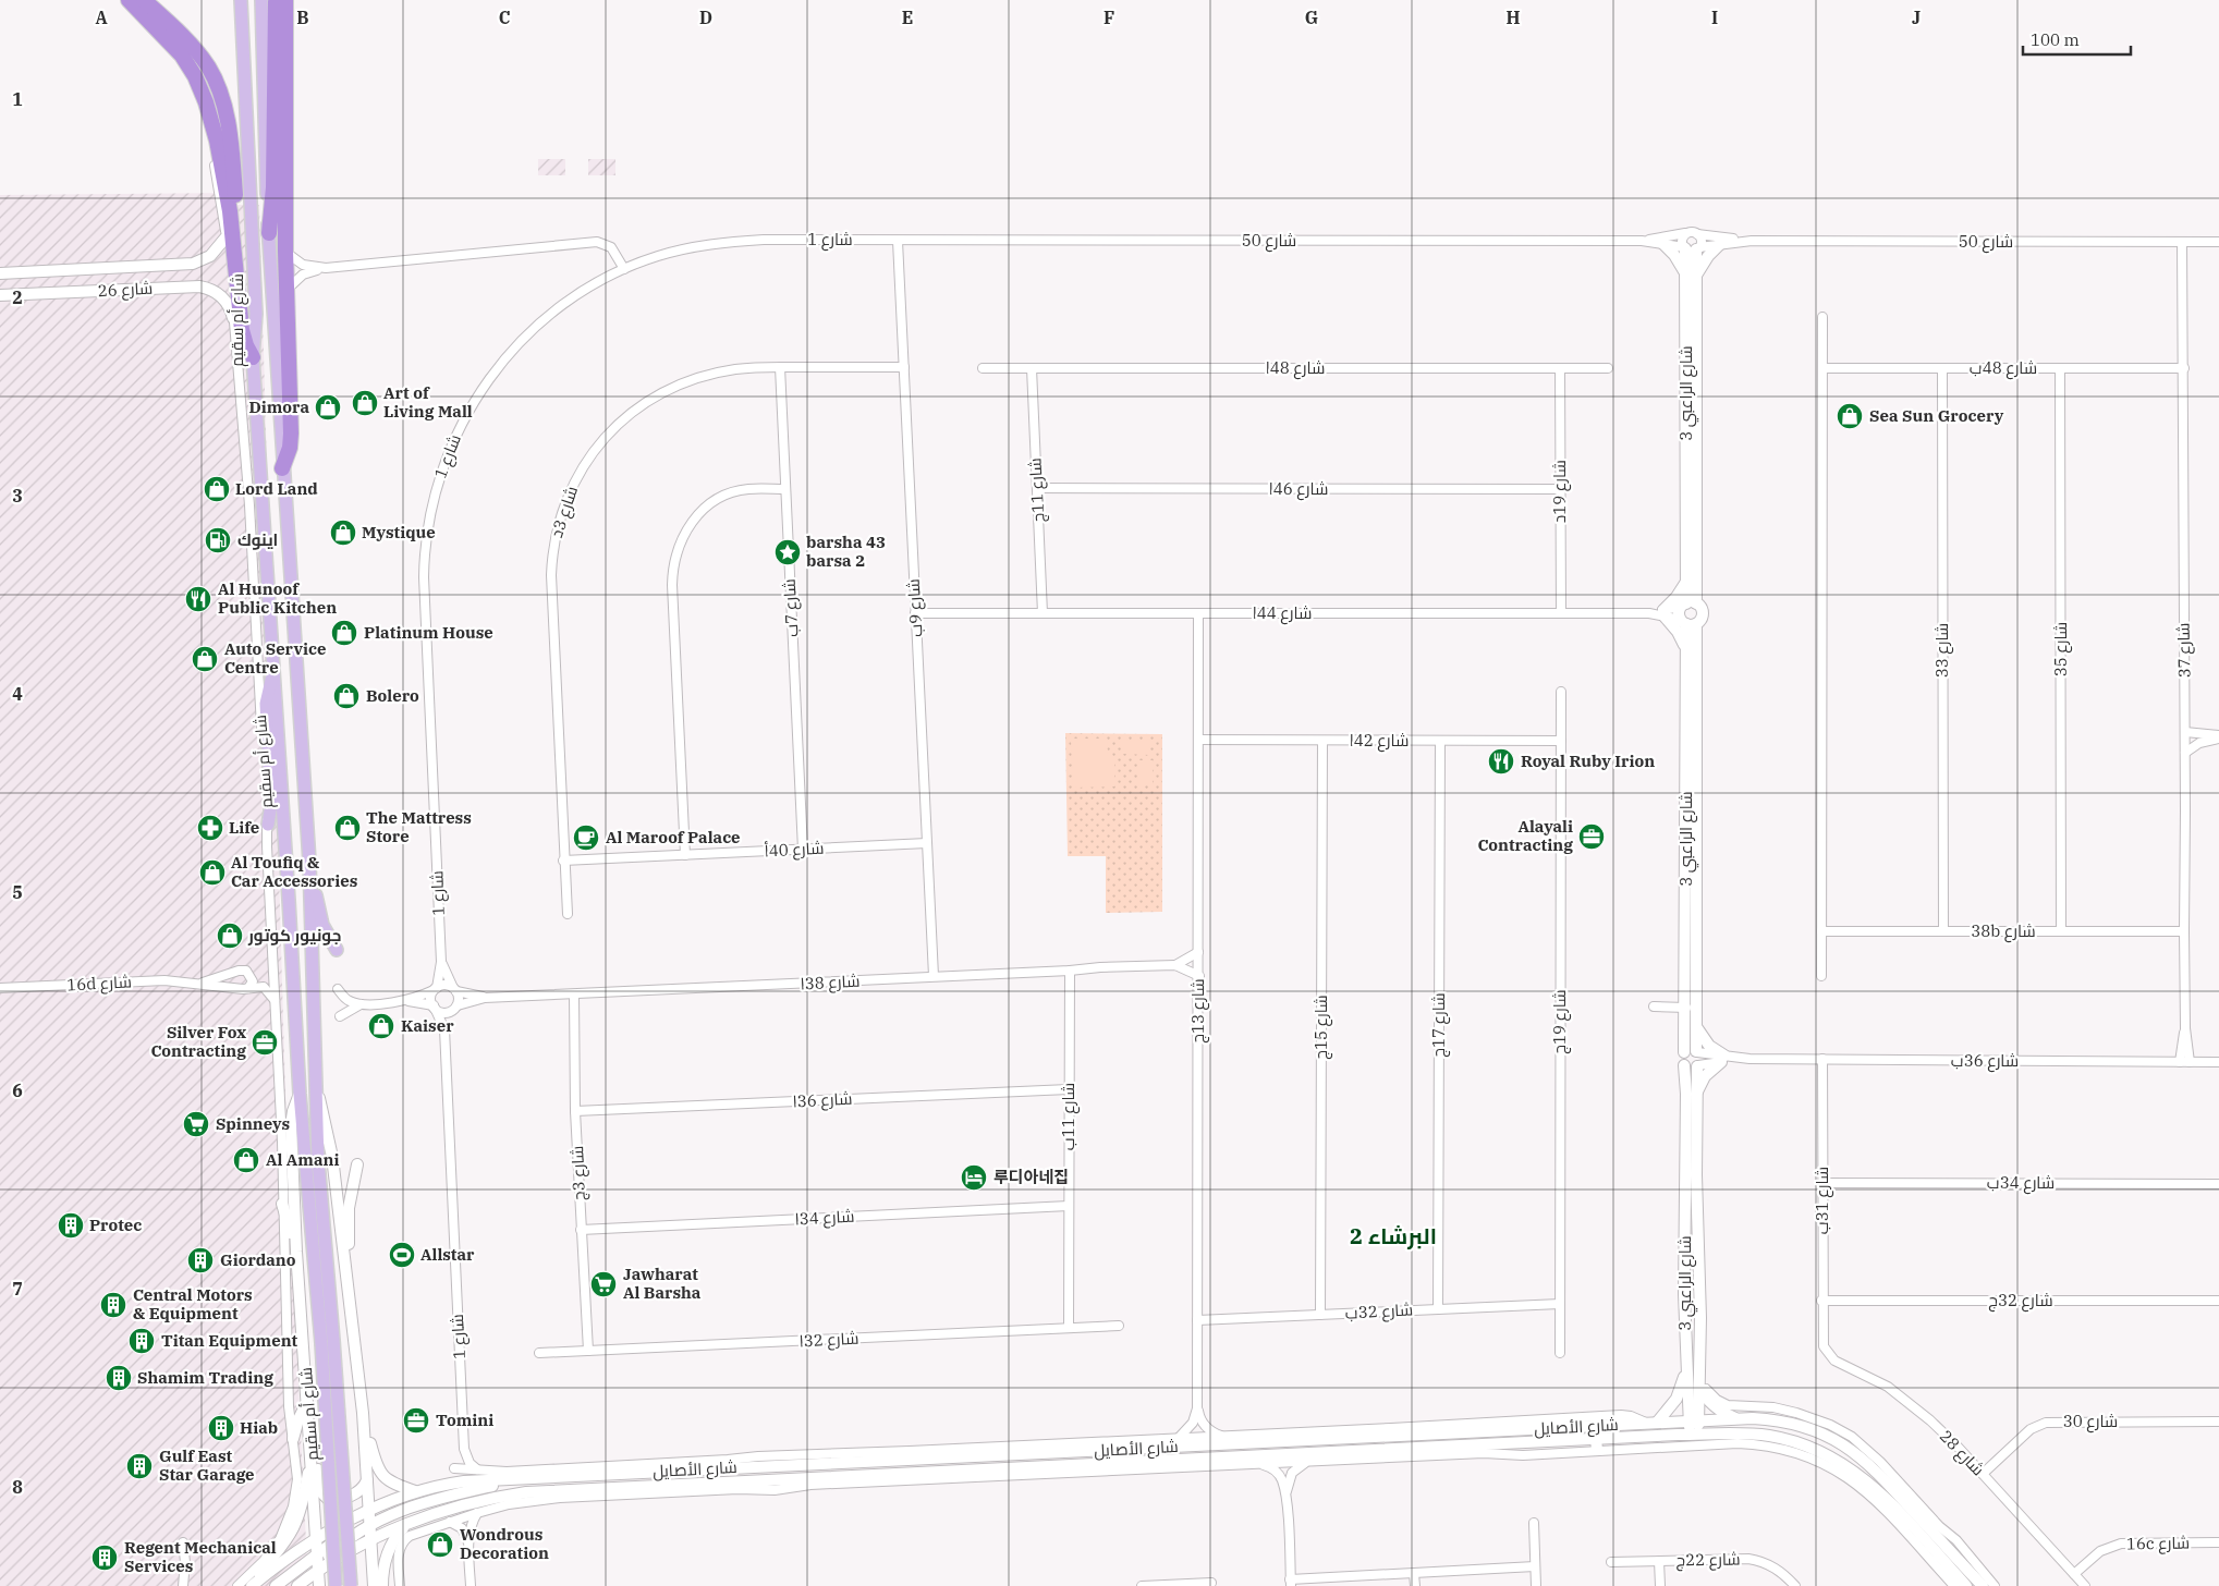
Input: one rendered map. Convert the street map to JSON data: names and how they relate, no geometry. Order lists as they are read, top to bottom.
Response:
{
  "streets": {
    "main road": ["شارع أم سقيم"],
    "street": [
      "شارع 1",
      "شارع 50",
      "شارع 26",
      "شارع 48ا",
      "شارع 48ب",
      "شارع الراعبي 3",
      "شارع 46ا",
      "شارع 11ج",
      "شارع 19د",
      "شارع 3د",
      "شارع 7ب",
      "شارع 9ب",
      "شارع 44ا",
      "شارع 35",
      "شارع 33",
      "شارع 37",
      "شارع 42ا",
      "شارع 40أ",
      "38b شارع",
      "شارع 38ا",
      "16d شارع",
      "شارع 13ج",
      "شارع 19ج",
      "شارع 17ج",
      "شارع 15ج",
      "شارع 36ب",
      "شارع 36ا",
      "شارع 11ب",
      "شارع 3ج",
      "شارع 34ب",
      "شارع 31ب",
      "شارع 34ا",
      "شارع 32ج",
      "شارع 32ب",
      "شارع 32ا",
      "شارع 30",
      "شارع الأصايل",
      "شارع 28",
      "16c شارع",
      "شارع 22ج"
    ]
  },
  "crossings": [
    ["شارع 1", "شارع 50"],
    ["شارع 1", "شارع 9ب"],
    ["شارع 1", "شارع 38ا"],
    ["شارع 50", "شارع الراعبي 3"],
    ["شارع 50", "شارع 9ب"],
    ["شارع 50", "شارع 37"],
    ["شارع 48ا", "شارع 11ج"],
    ["شارع 48ا", "شارع 19د"],
    ["شارع 48ب", "شارع 35"],
    ["شارع 48ب", "شارع 33"],
    ["شارع 48ب", "شارع 37"],
    ["شارع الراعبي 3", "شارع 44ا"],
    ["شارع الراعبي 3", "شارع 36ب"],
    ["شارع الراعبي 3", "شارع الأصايل"],
    ["شارع 46ا", "شارع 11ج"],
    ["شارع 46ا", "شارع 19د"],
    ["شارع 11ج", "شارع 44ا"],
    ["شارع 19د", "شارع 44ا"],
    ["شارع 3د", "شارع 7ب"],
    ["شارع 3د", "شارع 9ب"],
    ["شارع 3د", "شارع 40أ"],
    ["شارع 7ب", "شارع 40أ"],
    ["شارع 9ب", "شارع 44ا"],
    ["شارع 9ب", "شارع 40أ"],
    ["شارع 9ب", "شارع 38ا"],
    ["شارع 44ا", "شارع 13ج"],
    ["شارع 35", "38b شارع"],
    ["شارع 33", "38b شارع"],
    ["شارع 37", "38b شارع"],
    ["شارع 37", "شارع 36ب"],
    ["شارع 42ا", "شارع 13ج"],
    ["شارع 42ا", "شارع 19ج"],
    ["شارع 42ا", "شارع 17ج"],
    ["شارع 42ا", "شارع 15ج"],
    ["شارع 38ا", "شارع 13ج"],
    ["شارع 38ا", "شارع 11ب"],
    ["شارع 38ا", "شارع 3ج"],
    ["شارع 13ج", "شارع 32ب"],
    ["شارع 19ج", "شارع 32ب"],
    ["شارع 17ج", "شارع 32ب"],
    ["شارع 15ج", "شارع 32ب"],
    ["شارع 36ب", "شارع 31ب"],
    ["شارع 36ا", "شارع 11ب"],
    ["شارع 36ا", "شارع 3ج"],
    ["شارع 11ب", "شارع 34ا"],
    ["شارع 11ب", "شارع 32ا"],
    ["شارع 3ج", "شارع 34ا"],
    ["شارع 3ج", "شارع 32ا"],
    ["شارع 34ب", "شارع 31ب"],
    ["شارع 31ب", "شارع 32ج"],
    ["شارع 31ب", "شارع 28"],
    ["شارع 30", "شارع 28"],
    ["شارع 28", "16c شارع"]
  ],
  "districts": ["البرشاء 2"],
  "places": {
    "shop": [
      "Art of Living Mall",
      "Dimora",
      "Sea Sun Grocery",
      "Lord Land",
      "Mystique",
      "Platinum House",
      "Auto Service Centre",
      "Bolero",
      "The Mattress Store",
      "Al Toufiq & Car Accessories",
      "جونيور كوتور",
      "Kaiser",
      "Al Amani",
      "Wondrous Decoration"
    ],
    "fuel station": ["اينوك"],
    "place": ["barsha 43 barsa 2"],
    "restaurant": ["Al Hunoof Public Kitchen", "Royal Ruby Irion"],
    "pharmacy": ["Life"],
    "office": ["Alayali Contracting", "Silver Fox Contracting", "Tomini"],
    "cafe": ["Al Maroof Palace"],
    "supermarket": ["Spinneys", "Jawharat Al Barsha"],
    "hotel": ["루디아네집"],
    "building": [
      "Protec",
      "Giordano",
      "Central Motors & Equipment",
      "Titan Equipment",
      "Shamim Trading",
      "Hiab",
      "Gulf East Star Garage",
      "Regent Mechanical Services"
    ],
    "sports": ["Allstar"]
  },
  "scale_bar": "100 m",
  "grid": {
    "columns": [
      "A",
      "B",
      "C",
      "D",
      "E",
      "F",
      "G",
      "H",
      "I",
      "J"
    ],
    "rows": [
      "1",
      "2",
      "3",
      "4",
      "5",
      "6",
      "7",
      "8"
    ]
  }
}
